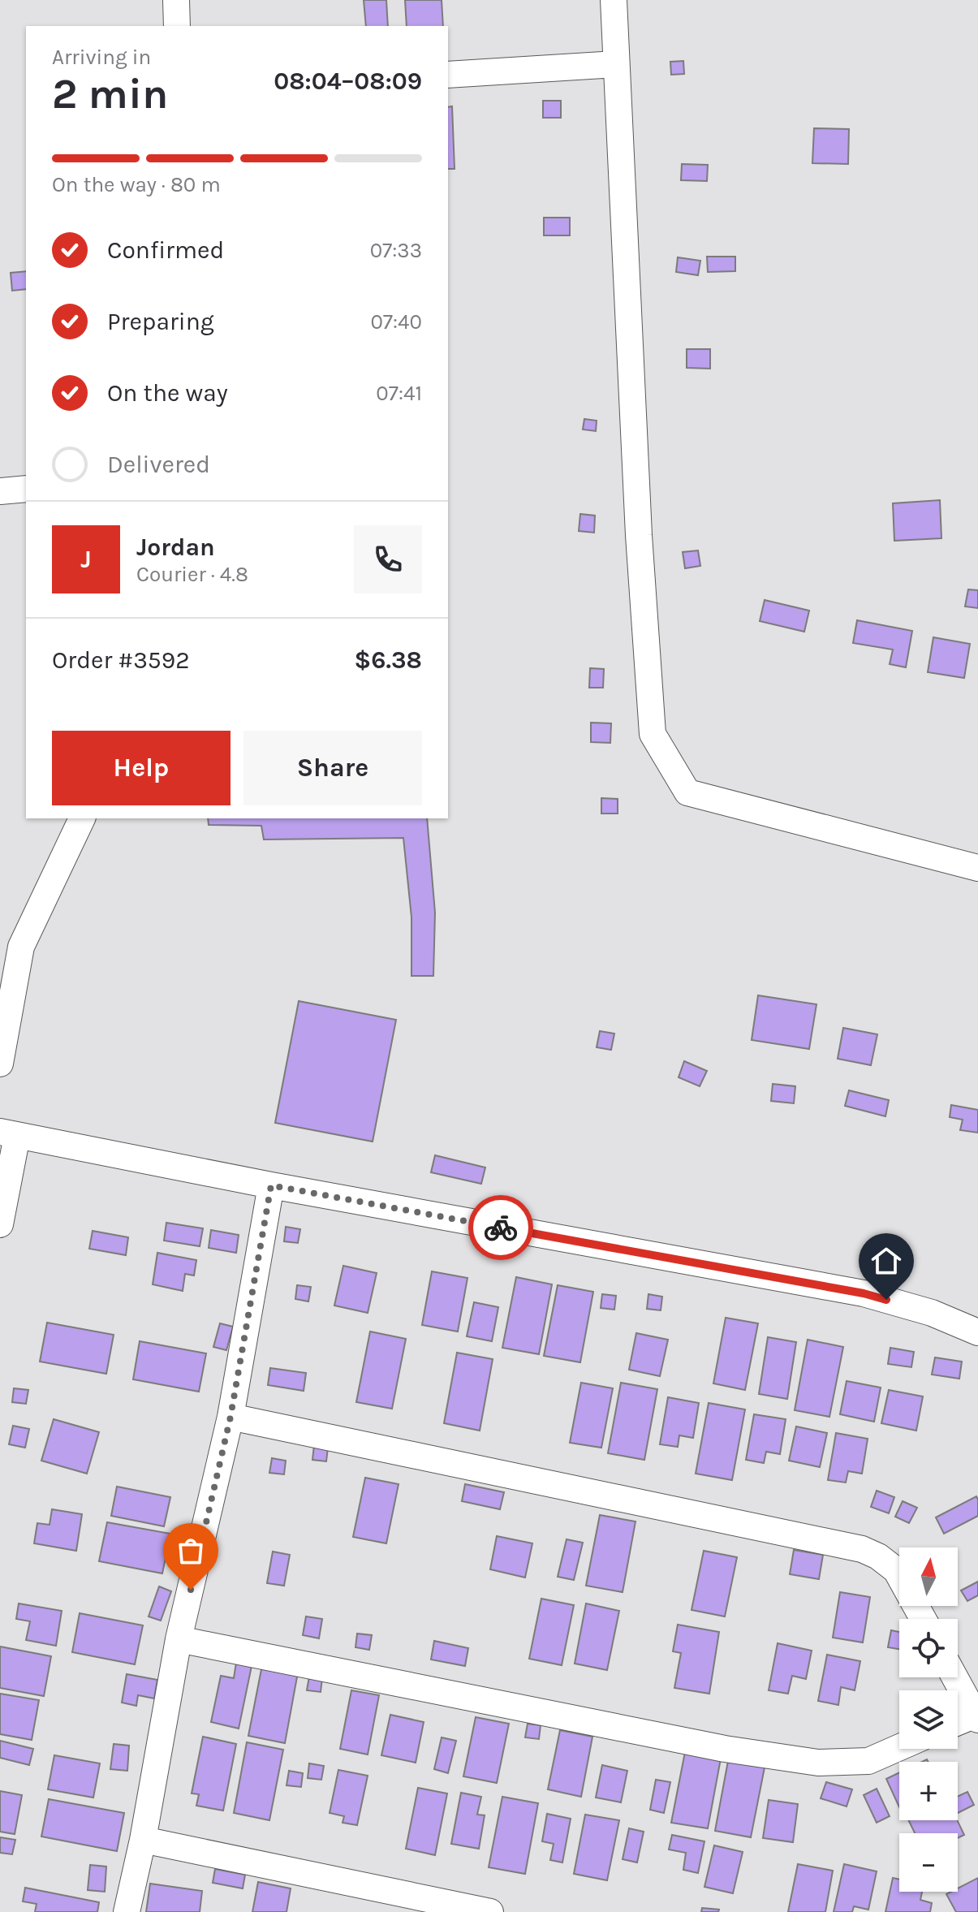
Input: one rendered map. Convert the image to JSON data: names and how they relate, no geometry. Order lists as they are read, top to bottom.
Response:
{
  "north": "top",
  "page": {
    "heading": ["2 min", "Arriving in", "08:04–08:09"],
    "panel": [
      "Jordan",
      "Courier · 4.8",
      "Order #3592",
      "$6.38"
    ],
    "bar": "On the way · 80 m",
    "list": [
      ["Confirmed", "07:33"],
      ["Preparing", "07:40"],
      ["On the way", "07:41"],
      "Delivered"
    ],
    "round": "J",
    "buttons": ["Help", "Share"],
    "map_buttons": ["+", "−"]
  }
}
